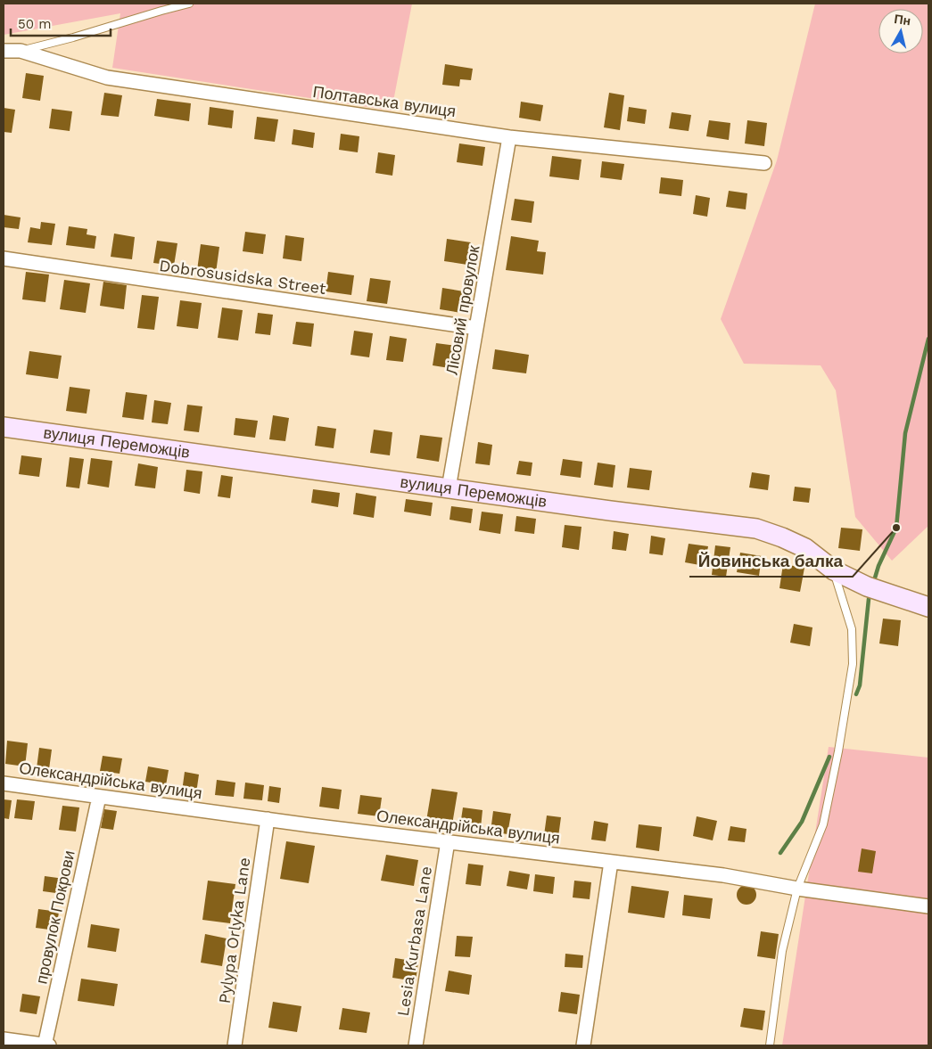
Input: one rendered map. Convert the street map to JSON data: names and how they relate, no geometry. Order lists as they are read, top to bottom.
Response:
{
  "streets": {
    "street": [
      "Полтавська вулиця",
      "Dobrosusidska Street",
      "Лісовий провулок",
      "вулиця Переможців",
      "Олександрійська вулиця",
      "провулок Покрови",
      "Pylypa Orlyka Lane",
      "Lesia Kurbasa Lane"
    ]
  },
  "crossings": [
    ["Полтавська вулиця", "Лісовий провулок"],
    ["Dobrosusidska Street", "Лісовий провулок"],
    ["Лісовий провулок", "вулиця Переможців"],
    ["Олександрійська вулиця", "провулок Покрови"],
    ["Олександрійська вулиця", "Pylypa Orlyka Lane"],
    ["Олександрійська вулиця", "Lesia Kurbasa Lane"]
  ],
  "places": ["Йовинська балка"],
  "scale_bar": "50 m",
  "north": "top"
}
